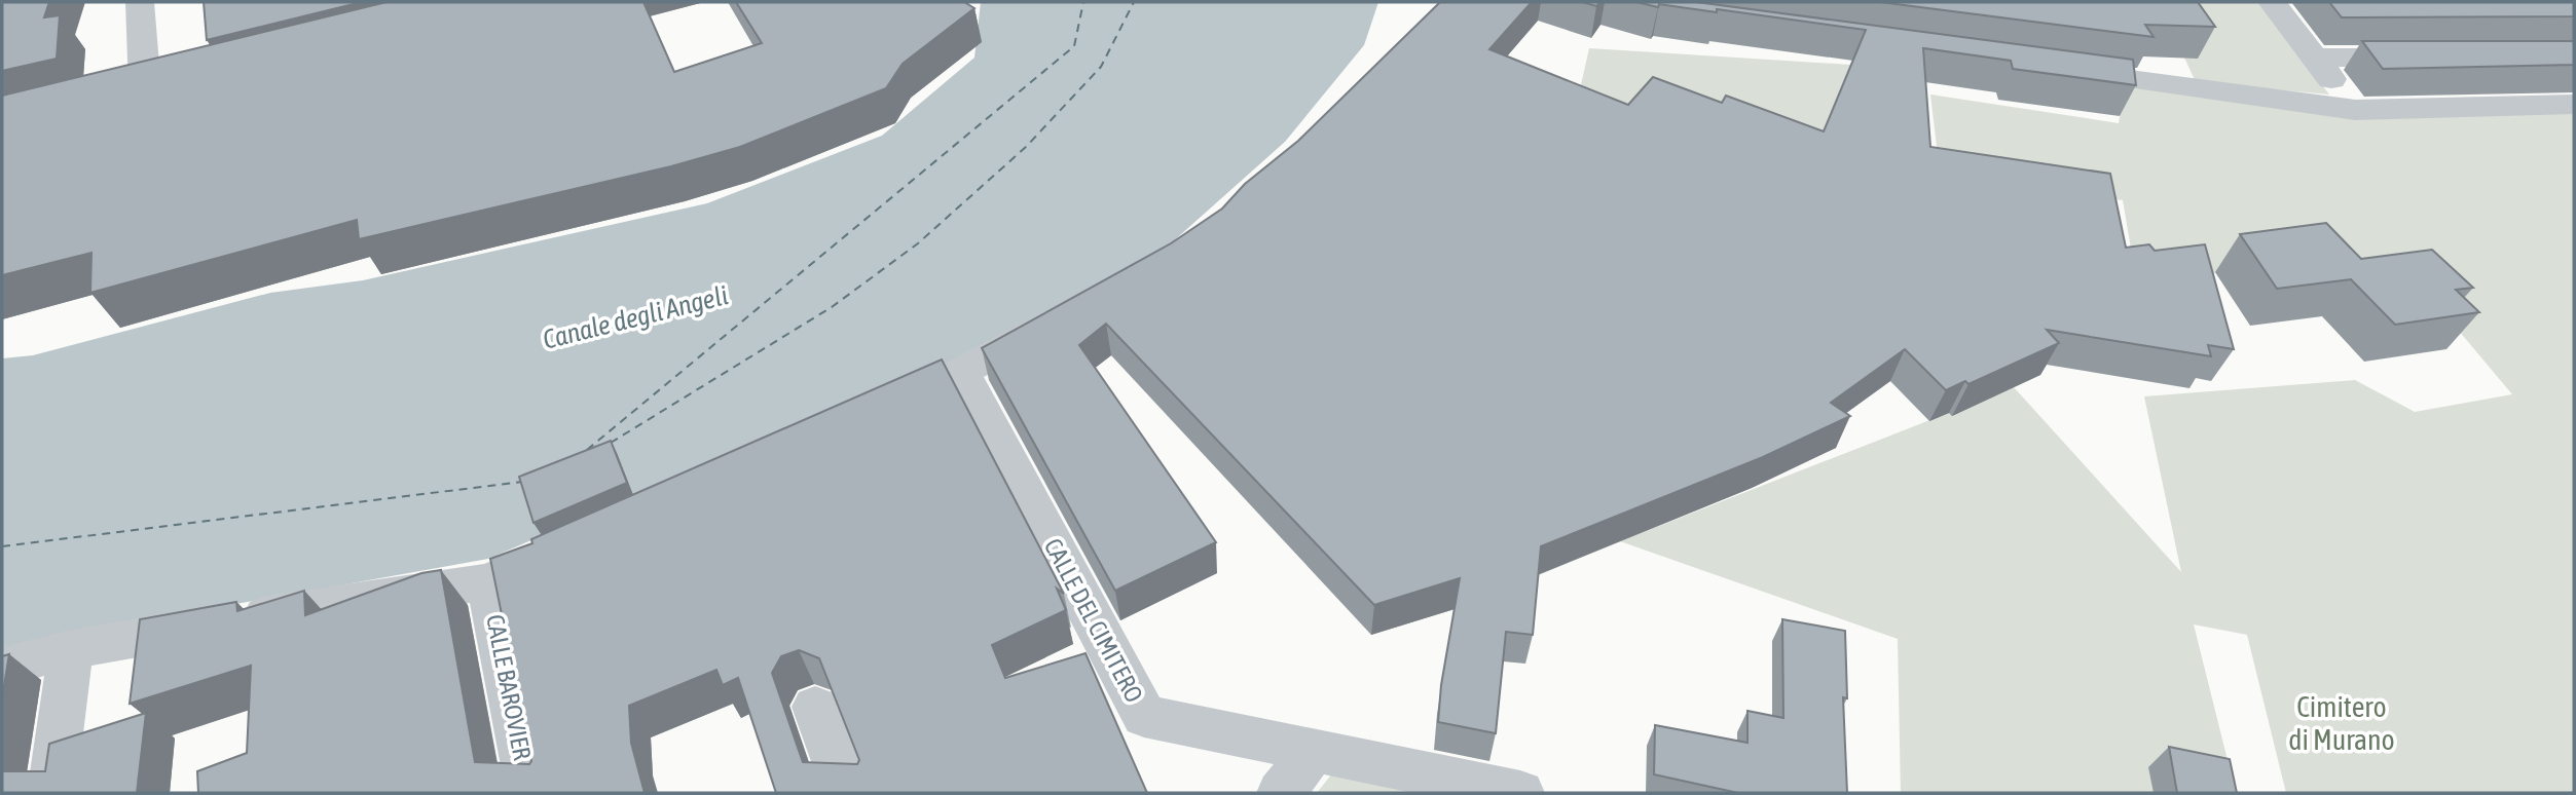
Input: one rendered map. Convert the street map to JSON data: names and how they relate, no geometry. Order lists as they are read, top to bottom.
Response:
{
  "streets": {
    "street": ["CALLE DEL CIMITERO", "CALLE BAROVIER"]
  },
  "water": ["Canale degli Angeli"],
  "parks": ["Cimitero di Murano"]
}
